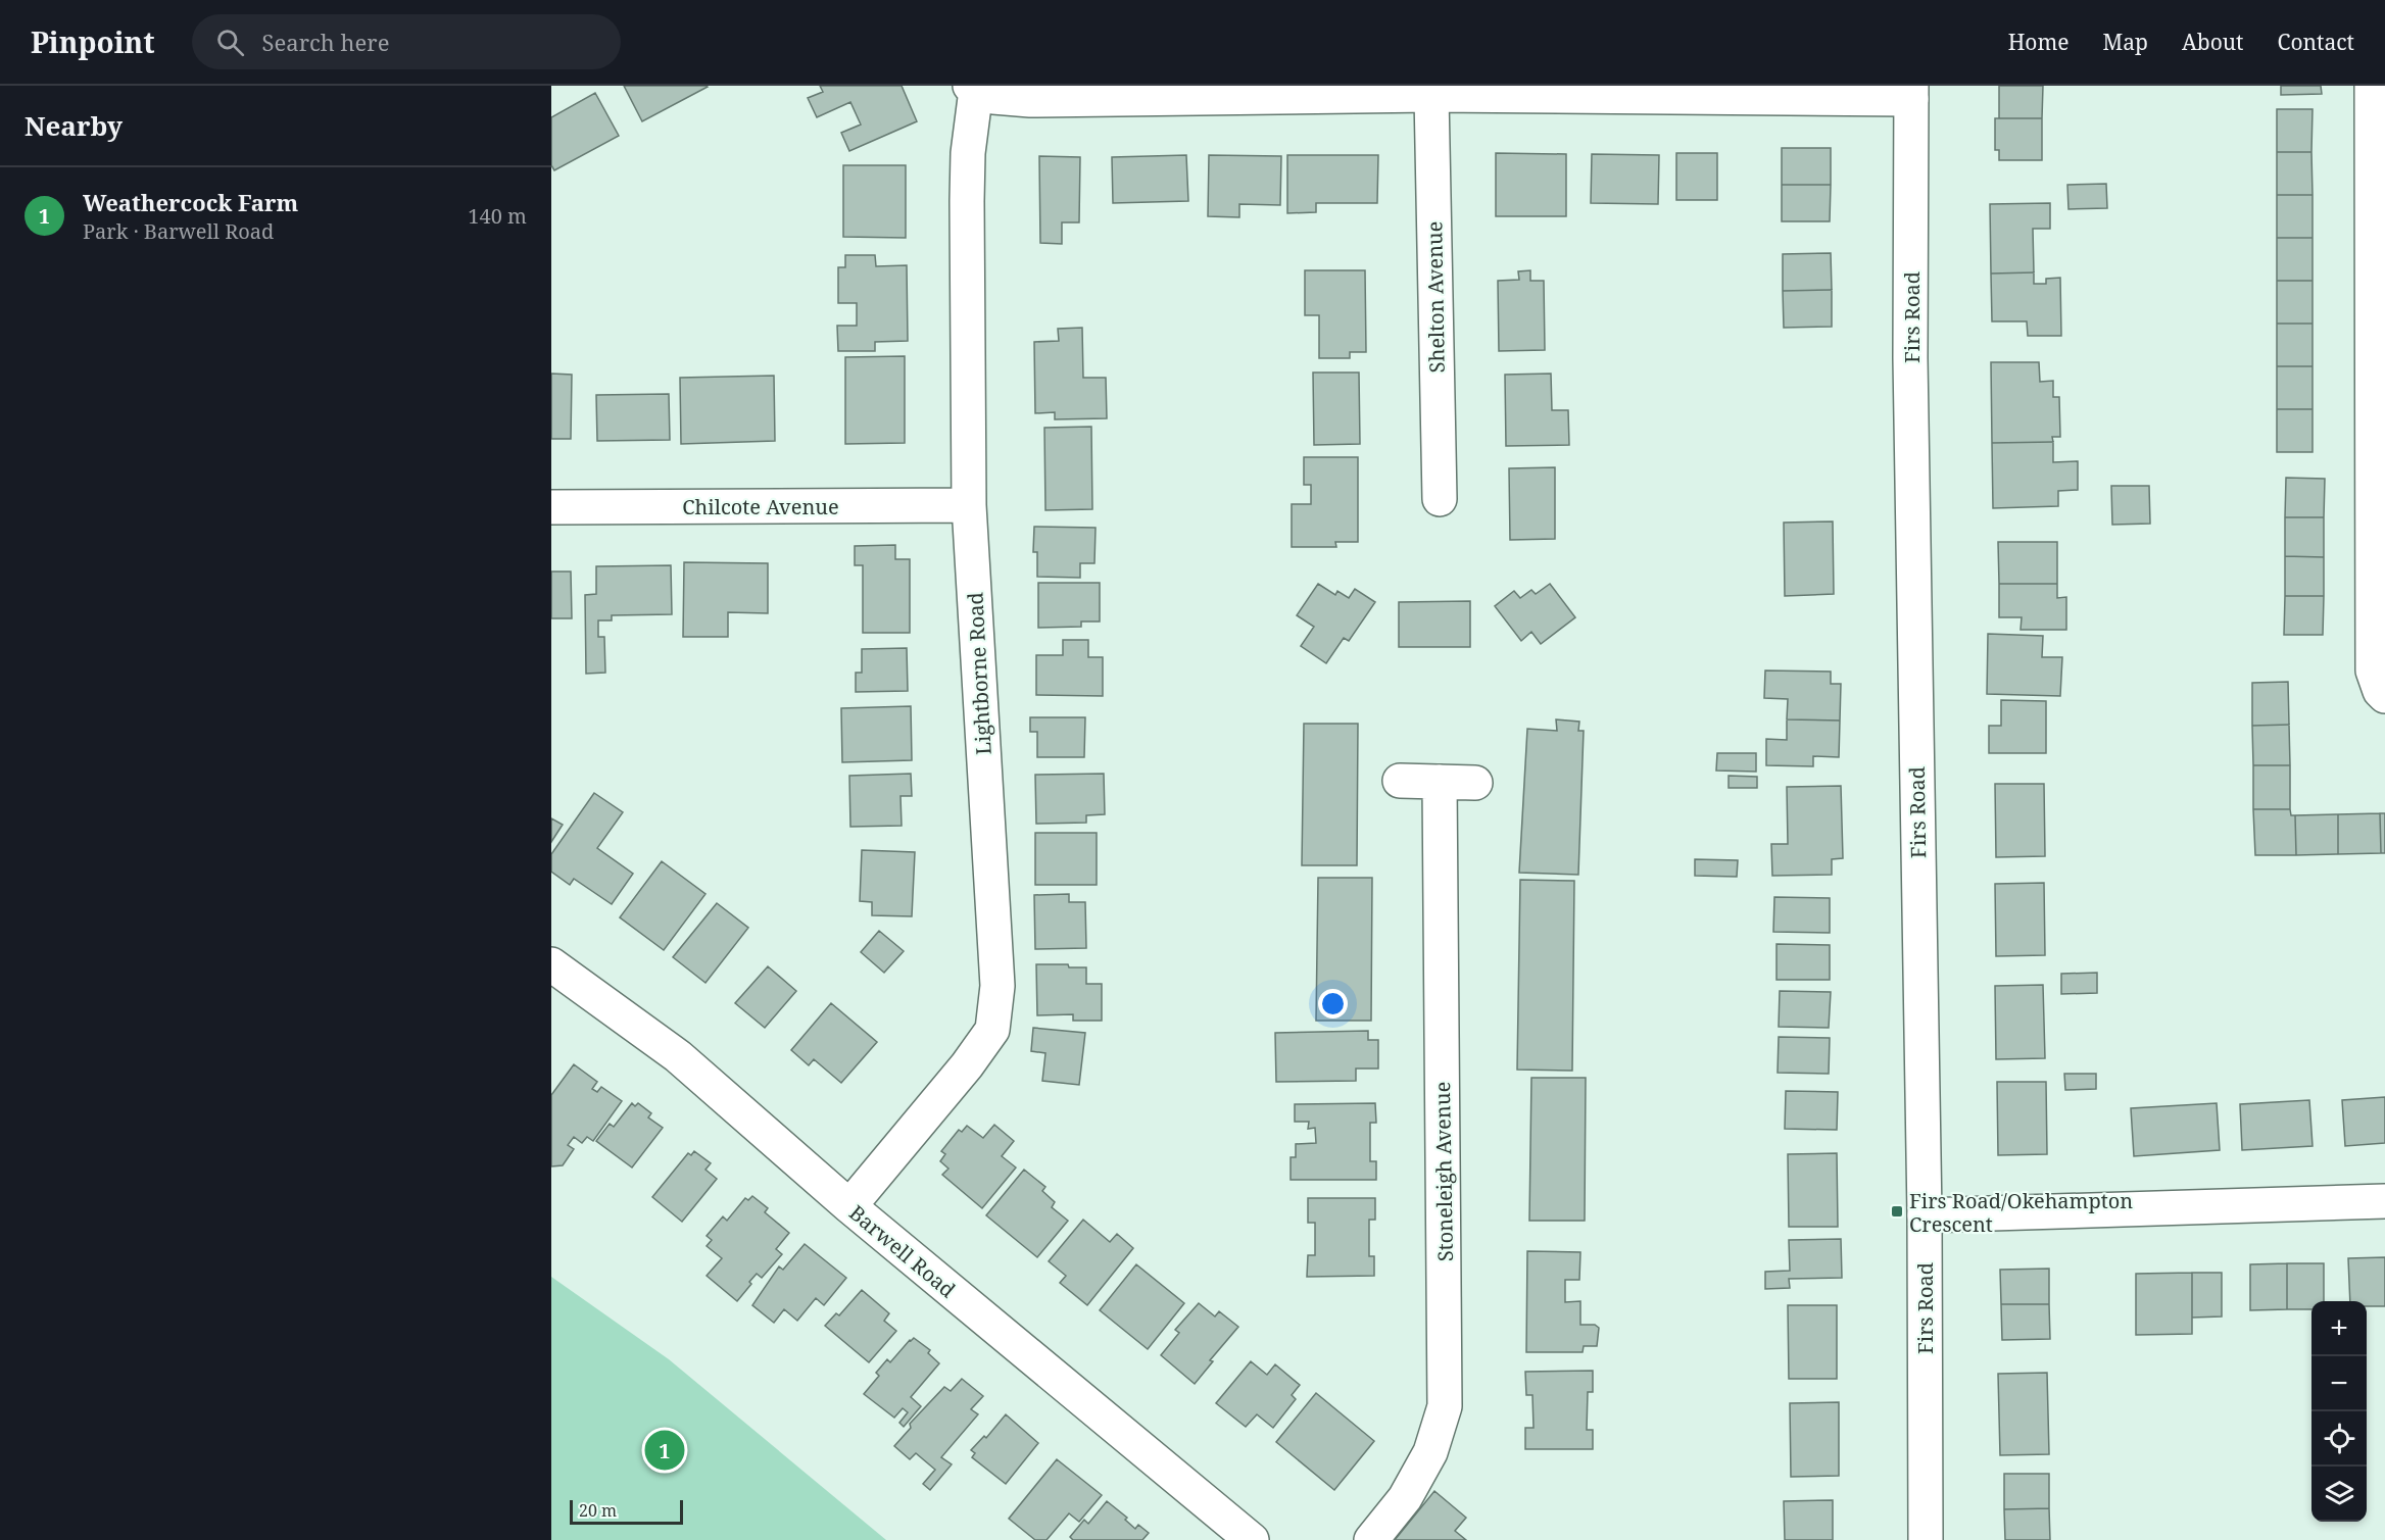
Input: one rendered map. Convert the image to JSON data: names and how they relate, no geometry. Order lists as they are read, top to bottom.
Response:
{
  "streets": {
    "street": [
      "Shelton Avenue",
      "Firs Road",
      "Chilcote Avenue",
      "Lightborne Road",
      "Stoneleigh Avenue",
      "Barwell Road"
    ]
  },
  "crossings": [
    ["Chilcote Avenue", "Lightborne Road"],
    ["Lightborne Road", "Barwell Road"]
  ],
  "places": {
    "transit": ["Firs Road/Okehampton Crescent"]
  },
  "scale_bar": "20 m",
  "page": {
    "header": "Pinpoint",
    "search": "Search here",
    "nav": [
      "Home",
      "Map",
      "About",
      "Contact"
    ],
    "heading": "Nearby",
    "list": [
      {
        "mark": "1",
        "name": "Weathercock Farm",
        "note": "Park · Barwell Road",
        "value": "140 m"
      }
    ],
    "map_buttons": ["+", "−"],
    "pins": "1",
    "scale": "20 m"
  }
}
